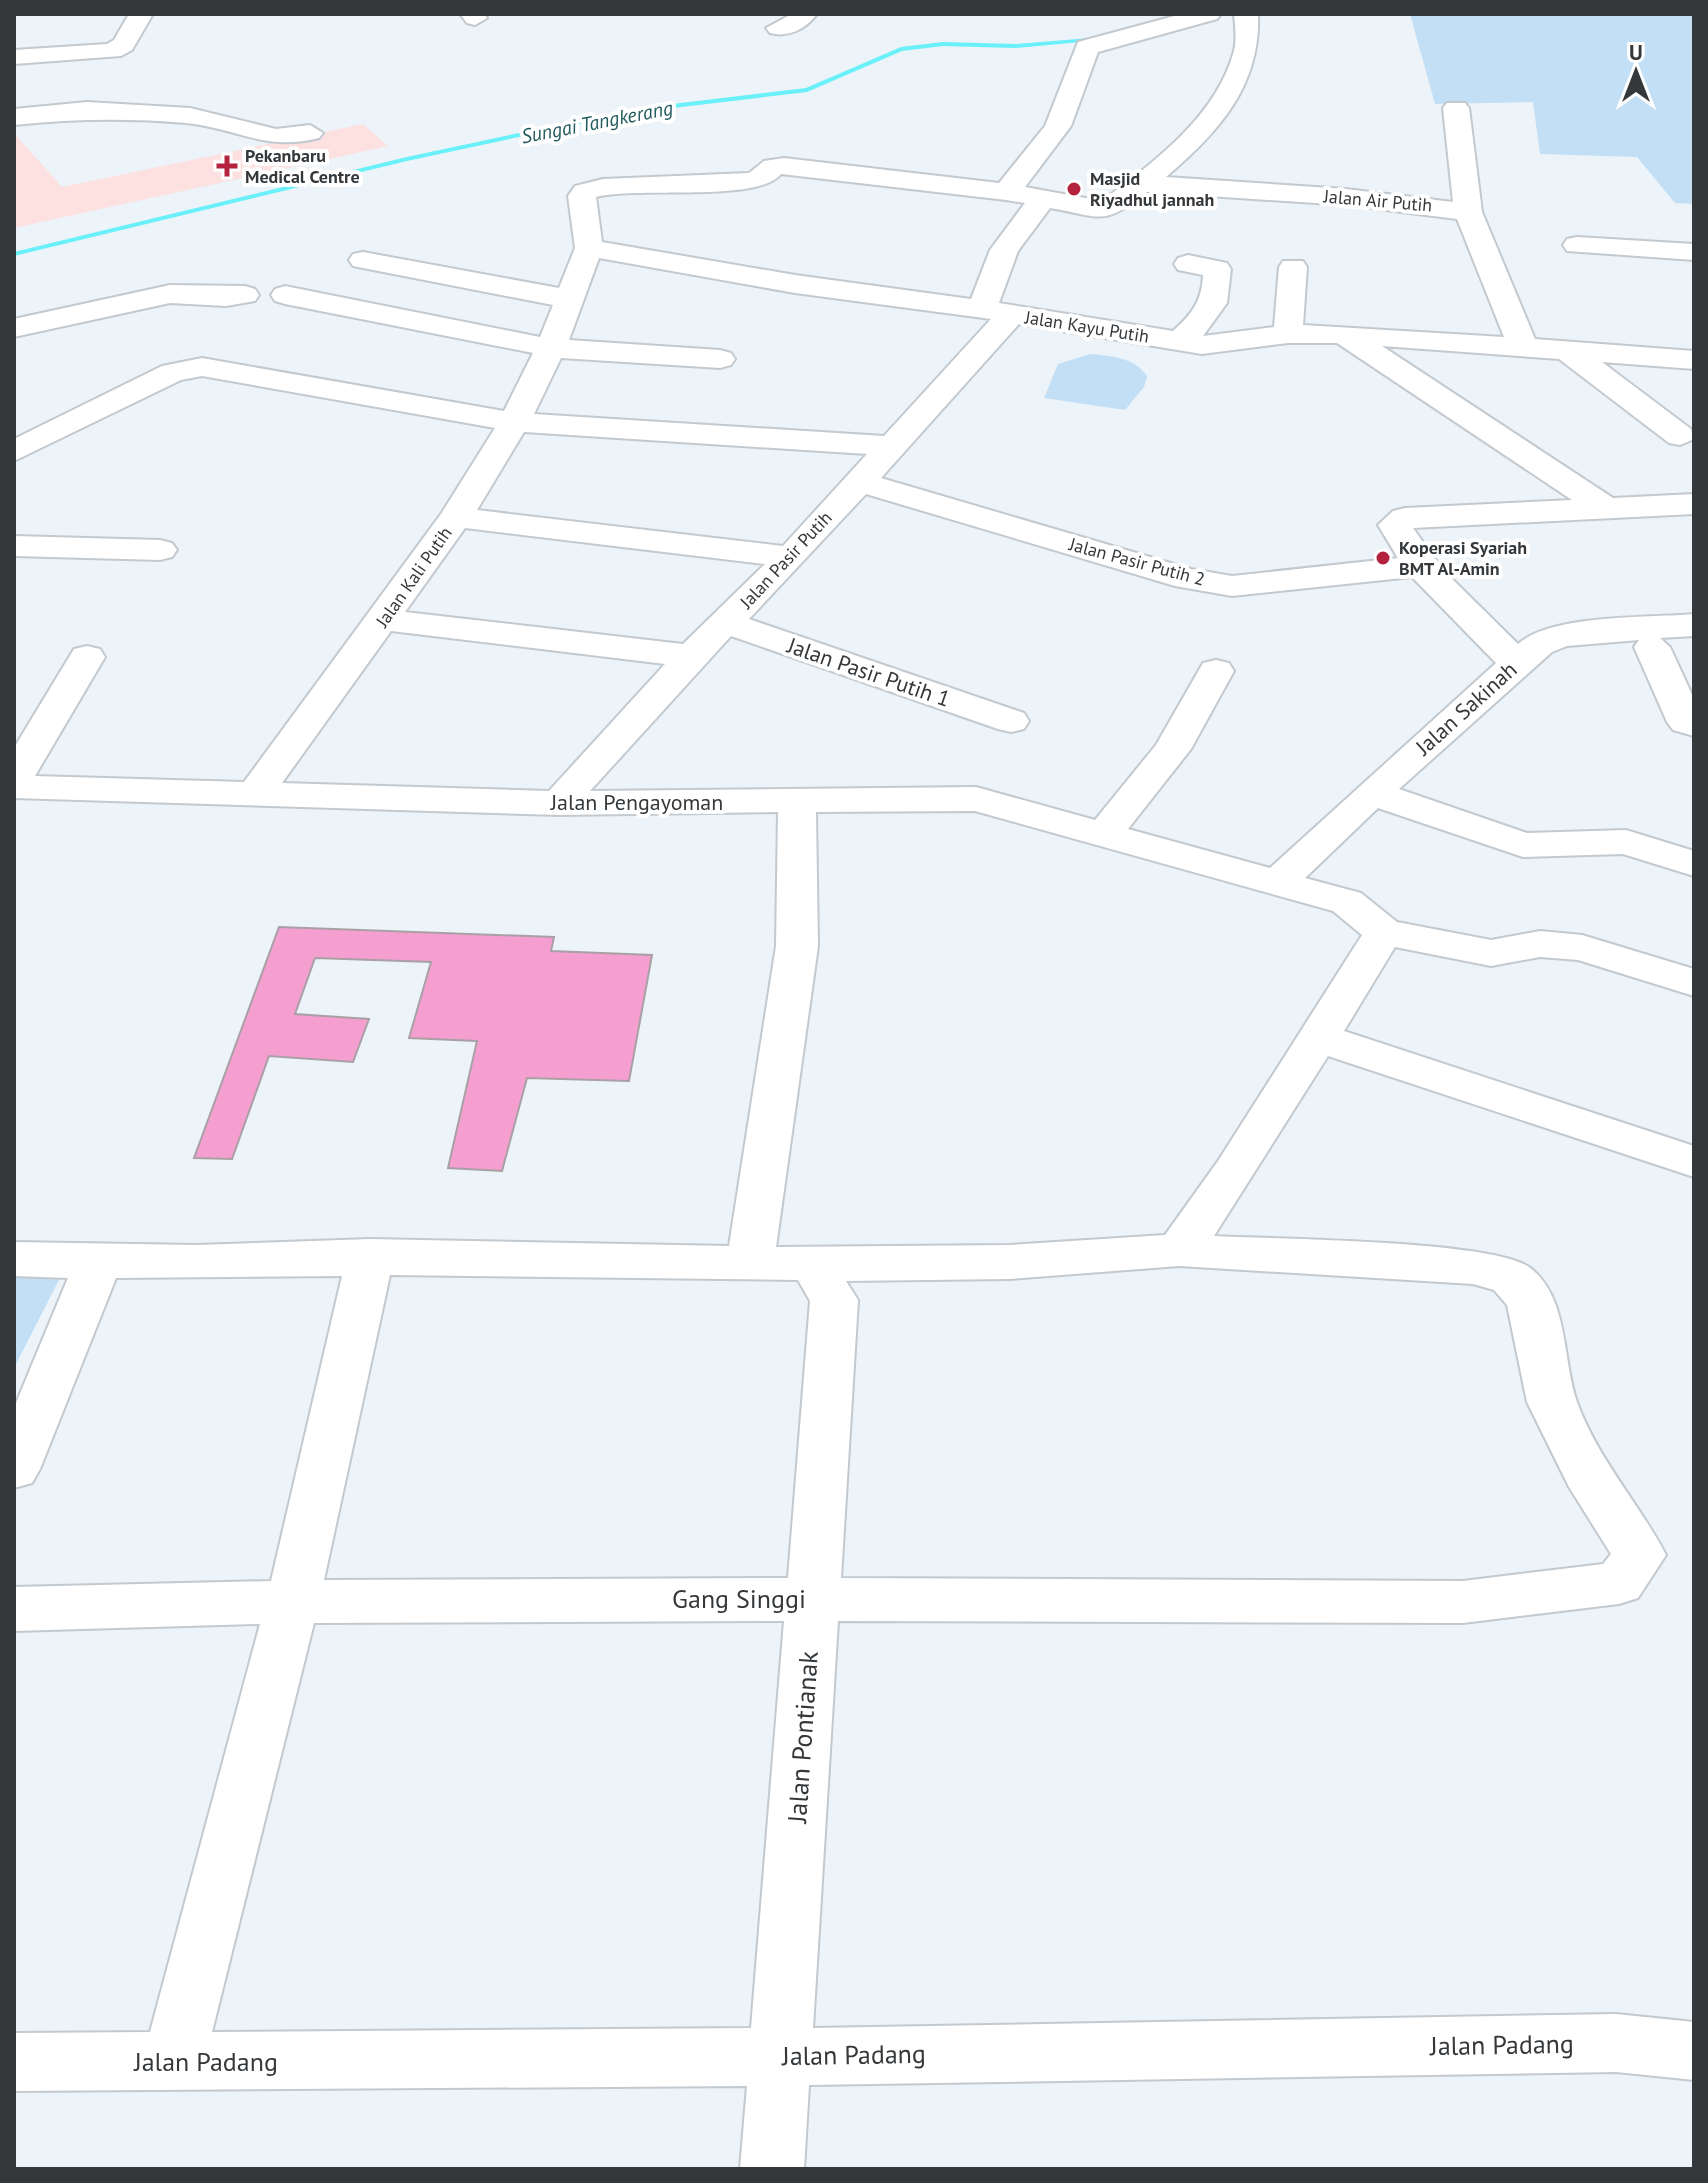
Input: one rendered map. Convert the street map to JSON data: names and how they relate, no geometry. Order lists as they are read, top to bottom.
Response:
{
  "streets": {
    "street": [
      "Jalan Air Putih",
      "Jalan Kayu Putih",
      "Jalan Pasir Putih",
      "Jalan Pasir Putih 2",
      "Jalan Kali Putih",
      "Jalan Pasir Putih 1",
      "Jalan Sakinah",
      "Jalan Pengayoman",
      "Gang Singgi",
      "Jalan Pontianak",
      "Jalan Padang"
    ]
  },
  "crossings": [
    ["Jalan Kayu Putih", "Jalan Pasir Putih"],
    ["Jalan Pasir Putih", "Jalan Pasir Putih 2"],
    ["Jalan Pasir Putih", "Jalan Pasir Putih 1"],
    ["Jalan Pasir Putih", "Jalan Pengayoman"],
    ["Jalan Kali Putih", "Jalan Pengayoman"],
    ["Jalan Sakinah", "Jalan Pengayoman"],
    ["Gang Singgi", "Jalan Pontianak"],
    ["Jalan Pontianak", "Jalan Padang"]
  ],
  "water": ["Sungai Tangkerang"],
  "places": {
    "health": ["Pekanbaru Medical Centre"],
    "other": ["Masjid Riyadhul jannah", "Koperasi Syariah BMT Al-Amin"]
  },
  "north": "top"
}
